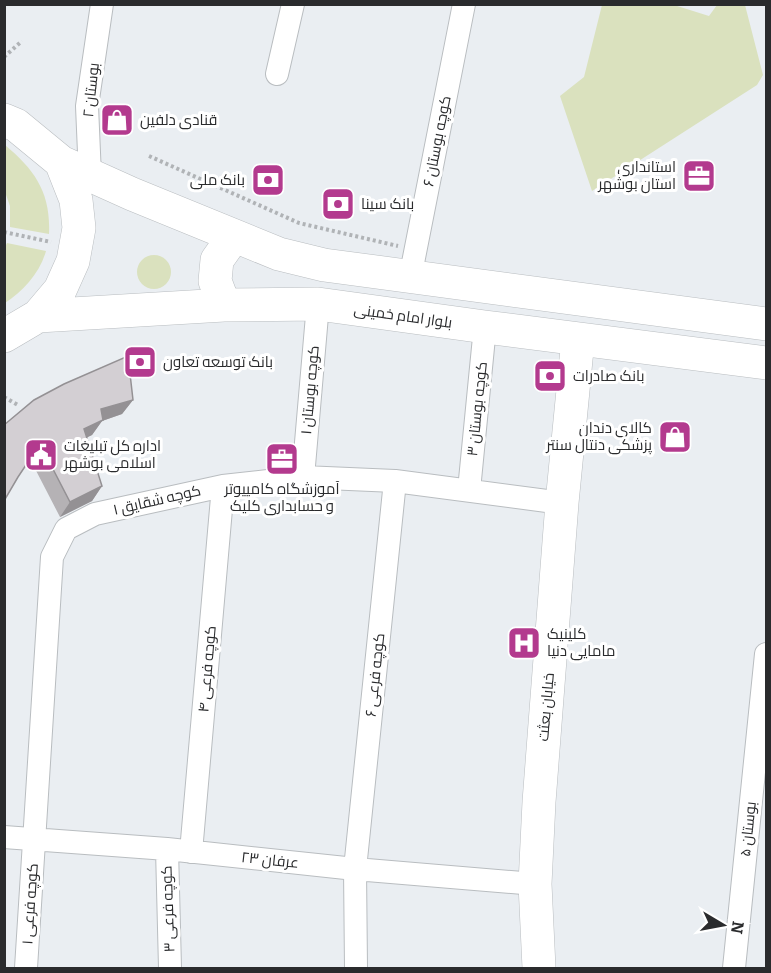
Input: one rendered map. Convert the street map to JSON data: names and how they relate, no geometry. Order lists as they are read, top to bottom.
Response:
{
  "streets": {
    "street": [
      "بوستان ۲",
      "کوچه بوستان ۶",
      "بلوار امام خمینی",
      "کوچه بوستان ۱",
      "کوچه بوستان ۳",
      "کوچه شقایق ۱",
      "کوچه فرعی ۴",
      "کوچه فرعی ۶",
      "خیابان بعثت",
      "بوستان ۵",
      "عرفان ۲۳",
      "کوچه فرعی ۱",
      "کوچه فرعی ۳"
    ]
  },
  "crossings": [
    ["بلوار امام خمینی", "کوچه بوستان ۱"],
    ["بلوار امام خمینی", "کوچه بوستان ۳"],
    ["بلوار امام خمینی", "خیابان بعثت"],
    ["کوچه بوستان ۱", "کوچه شقایق ۱"],
    ["کوچه بوستان ۳", "کوچه شقایق ۱"],
    ["کوچه شقایق ۱", "کوچه فرعی ۴"],
    ["کوچه شقایق ۱", "کوچه فرعی ۶"],
    ["کوچه شقایق ۱", "خیابان بعثت"],
    ["کوچه شقایق ۱", "عرفان ۲۳"],
    ["کوچه شقایق ۱", "کوچه فرعی ۱"],
    ["کوچه فرعی ۴", "عرفان ۲۳"],
    ["کوچه فرعی ۶", "عرفان ۲۳"],
    ["خیابان بعثت", "عرفان ۲۳"],
    ["عرفان ۲۳", "کوچه فرعی ۱"],
    ["عرفان ۲۳", "کوچه فرعی ۳"]
  ],
  "places": {
    "shop": ["قنادی دلفین", "کالای دندان پزشکی دنتال سنتر"],
    "office": ["استانداری استان بوشهر", "آموزشگاه کامپیوتر و حسابداری کلیک"],
    "bank": [
      "بانک ملی",
      "بانک سینا",
      "بانک توسعه تعاون",
      "بانک صادرات"
    ],
    "public building": ["اداره کل تبلیغات اسلامی بوشهر"],
    "hospital": ["کلینیک مامایی دنیا"]
  },
  "north": "right"
}
